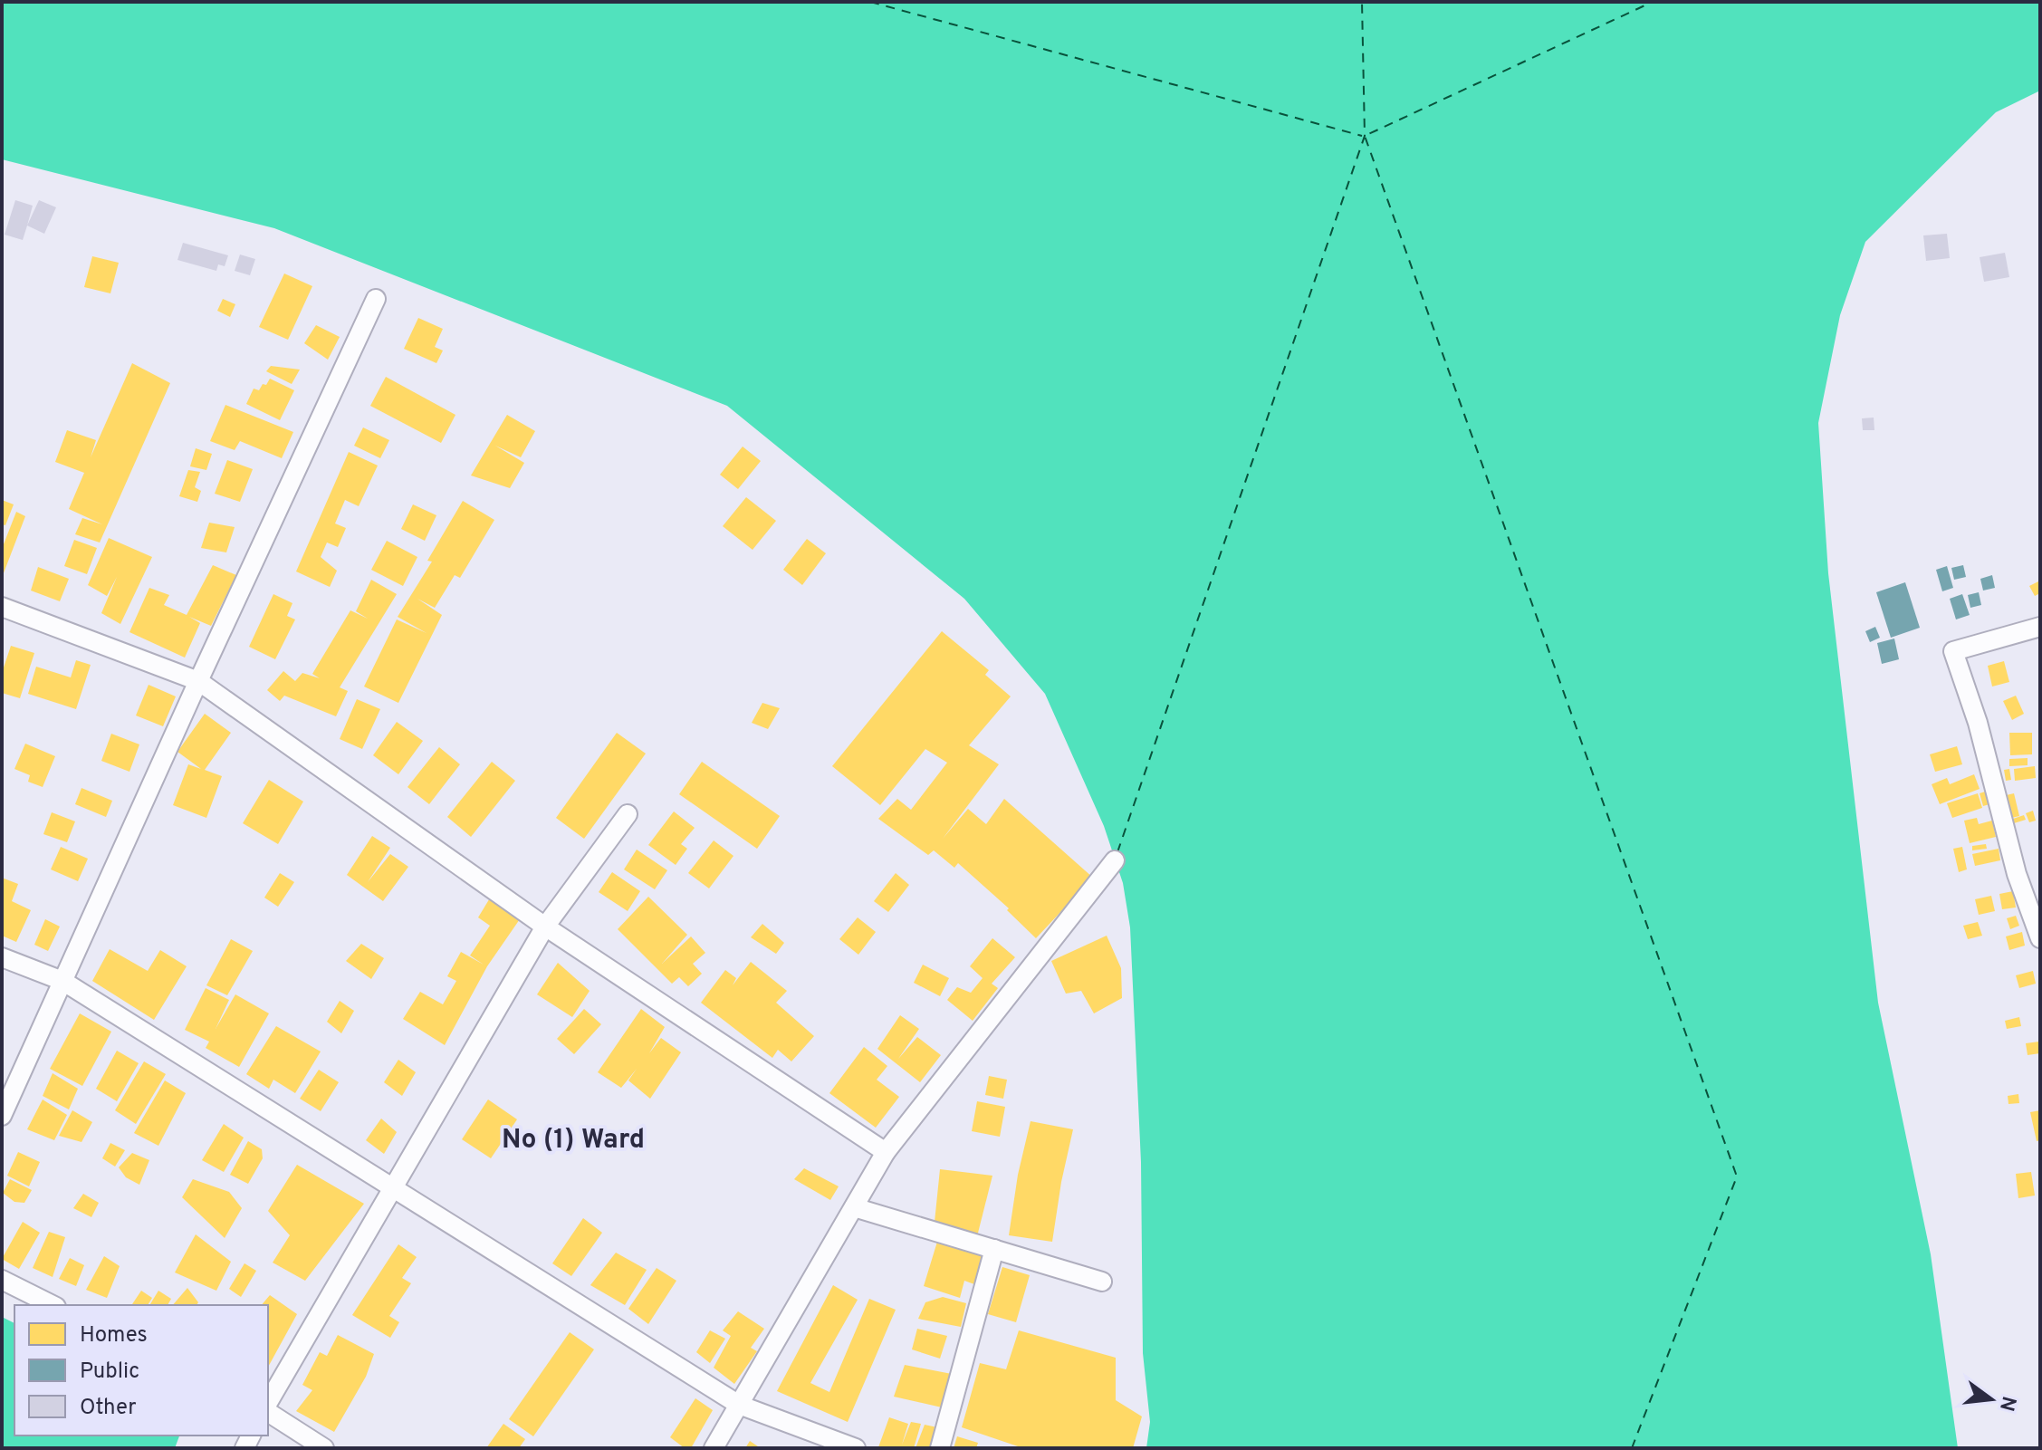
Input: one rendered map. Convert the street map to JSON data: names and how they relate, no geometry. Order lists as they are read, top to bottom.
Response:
{
  "districts": ["No (1) Ward"],
  "legend": ["Homes", "Public", "Other"],
  "north": "right"
}
